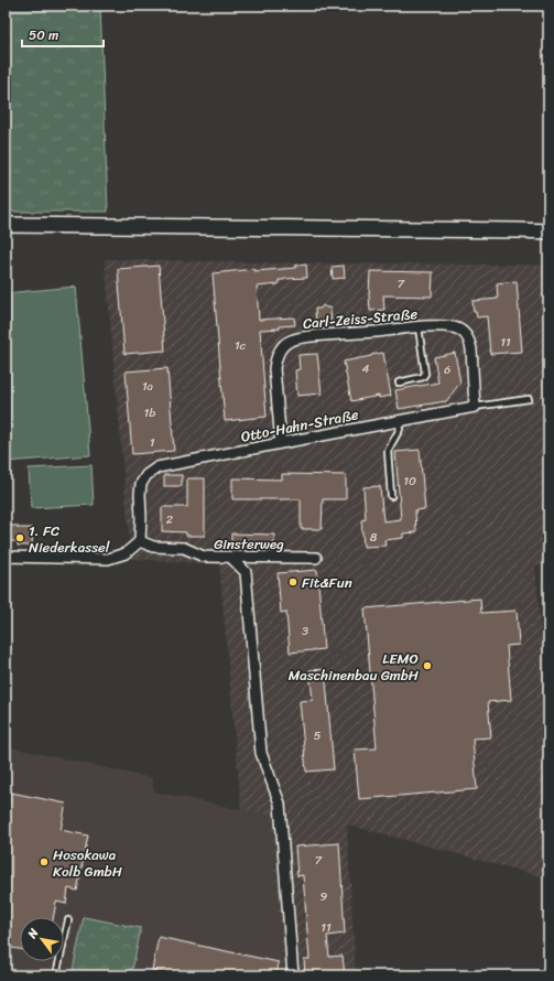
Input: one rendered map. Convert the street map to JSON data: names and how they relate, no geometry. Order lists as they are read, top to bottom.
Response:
{
  "streets": {
    "street": ["Carl-Zeiss-Straße", "Otto-Hahn-Straße", "Ginsterweg"]
  },
  "crossings": [
    ["Carl-Zeiss-Straße", "Otto-Hahn-Straße"],
    ["Otto-Hahn-Straße", "Ginsterweg"]
  ],
  "places": [
    "1. FC Niederkassel",
    "Fit&Fun",
    "LEMO Maschinenbau GmbH",
    "Hosokawa Kolb GmbH"
  ],
  "house_numbers": [
    "7",
    "11",
    "1c",
    "4",
    "6",
    "1a",
    "1b",
    "1",
    "10",
    "2",
    "8",
    "3",
    "5",
    "7",
    "9",
    "11"
  ],
  "scale_bar": "50 m",
  "north": "top left"
}
